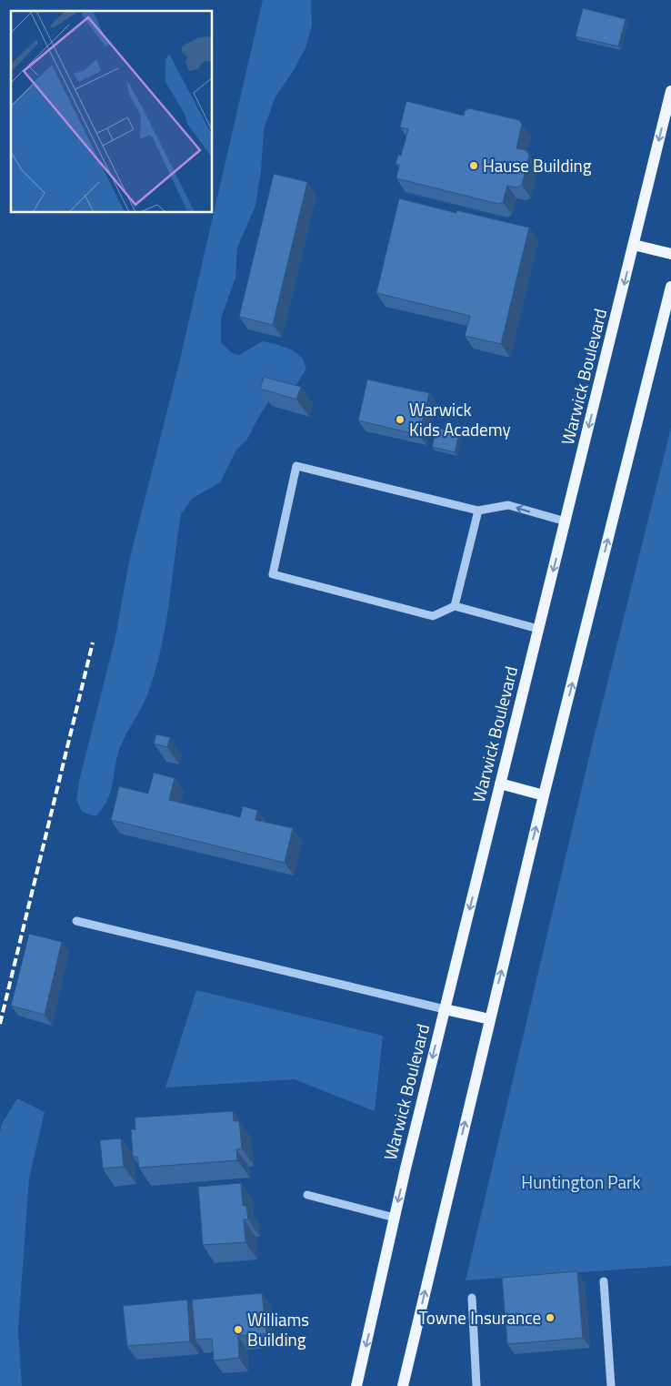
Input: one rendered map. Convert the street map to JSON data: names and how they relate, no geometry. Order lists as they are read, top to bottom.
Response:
{
  "streets": {
    "main road": ["Warwick Boulevard"]
  },
  "parks": ["Huntington Park"],
  "places": [
    "Hause Building",
    "Warwick Kids Academy",
    "Towne Insurance",
    "Williams Building"
  ]
}
